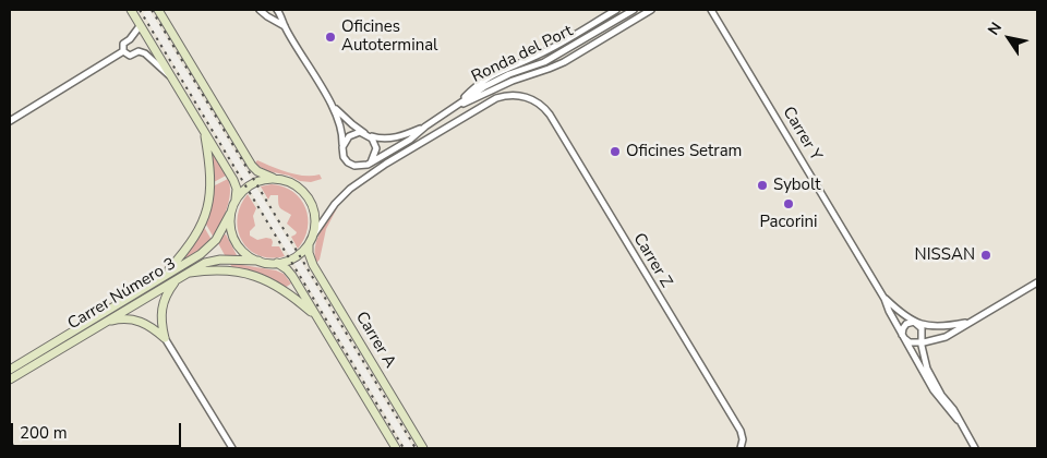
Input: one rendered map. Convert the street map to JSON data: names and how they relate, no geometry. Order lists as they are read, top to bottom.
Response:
{
  "streets": {
    "main road": ["Carrer Número 3", "Carrer A"],
    "street": ["Ronda del Port", "Carrer Y", "Carrer Z"]
  },
  "crossings": [
    ["Carrer Z", "Carrer Número 3"],
    ["Carrer Z", "Carrer A"],
    ["Carrer Número 3", "Carrer A"]
  ],
  "places": [
    "Oficines Autoterminal",
    "Oficines Setram",
    "Sybolt",
    "Pacorini",
    "NISSAN"
  ],
  "scale_bar": "200 m",
  "north": "top left"
}
